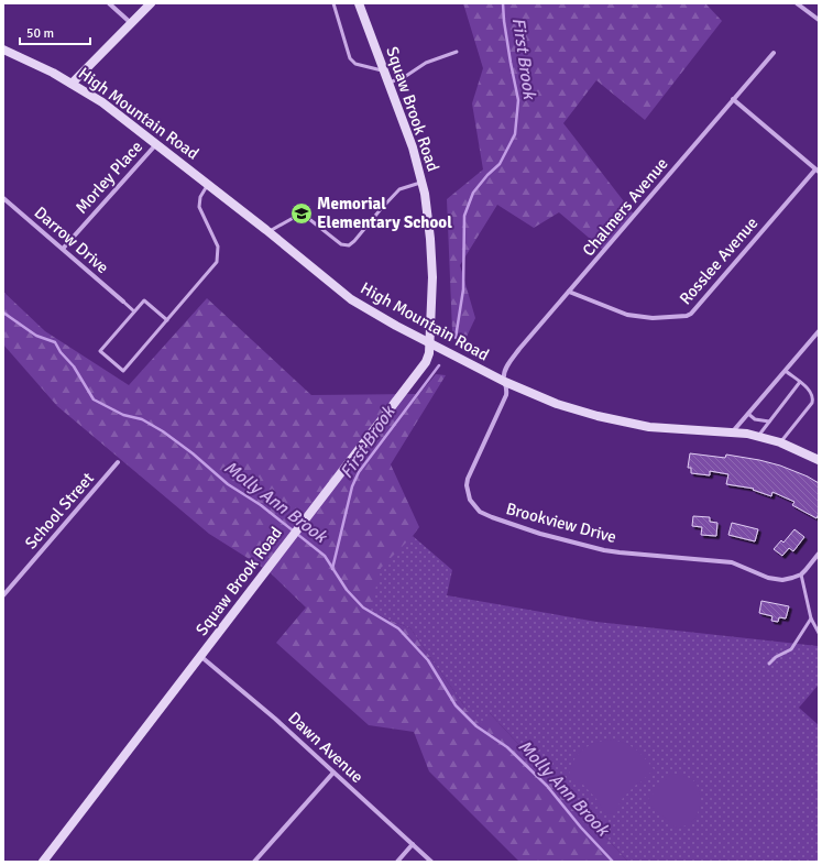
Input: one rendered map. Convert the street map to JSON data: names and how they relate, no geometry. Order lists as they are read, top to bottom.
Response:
{
  "streets": {
    "street": [
      "Squaw Brook Road",
      "High Mountain Road",
      "Morley Place",
      "Chalmers Avenue",
      "Darrow Drive",
      "Rosslee Avenue",
      "School Street",
      "Brookview Drive",
      "Dawn Avenue"
    ]
  },
  "crossings": [
    ["Squaw Brook Road", "High Mountain Road"],
    ["Squaw Brook Road", "Dawn Avenue"],
    ["High Mountain Road", "Morley Place"],
    ["High Mountain Road", "Chalmers Avenue"],
    ["High Mountain Road", "Brookview Drive"],
    ["Morley Place", "Darrow Drive"],
    ["Chalmers Avenue", "Rosslee Avenue"],
    ["Chalmers Avenue", "Brookview Drive"]
  ],
  "water": ["First Brook", "Molly Ann Brook"],
  "places": {
    "school or university": ["Memorial Elementary School"]
  },
  "scale_bar": "50 m"
}
